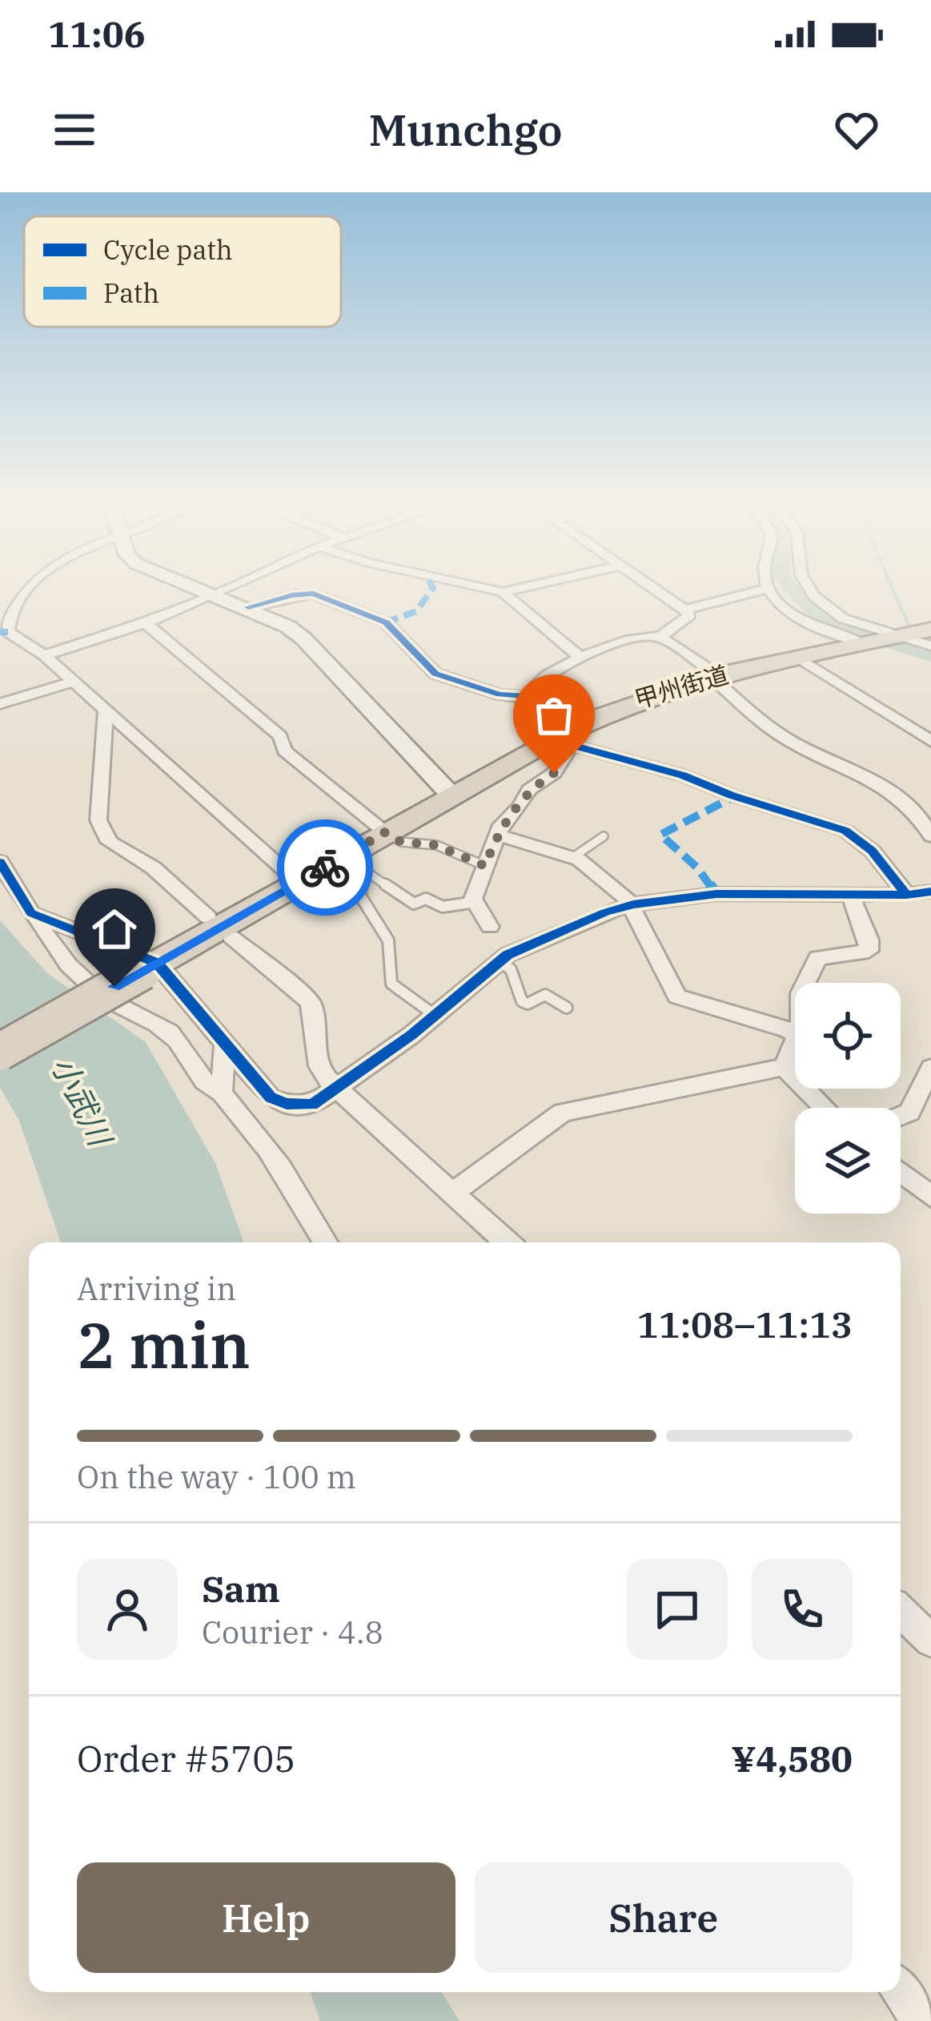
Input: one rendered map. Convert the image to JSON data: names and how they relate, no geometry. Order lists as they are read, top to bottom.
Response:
{
  "streets": {
    "highway": ["甲州街道"]
  },
  "water": ["小武川"],
  "legend": ["Cycle path", "Path"],
  "page": {
    "status": "11:06",
    "header": "Munchgo",
    "heading": ["2 min", "Arriving in", "11:08–11:13"],
    "panel": [
      "Sam",
      "Courier · 4.8",
      "Order #5705",
      "¥4,580"
    ],
    "bar": "On the way · 100 m",
    "buttons": ["Help", "Share"]
  }
}
